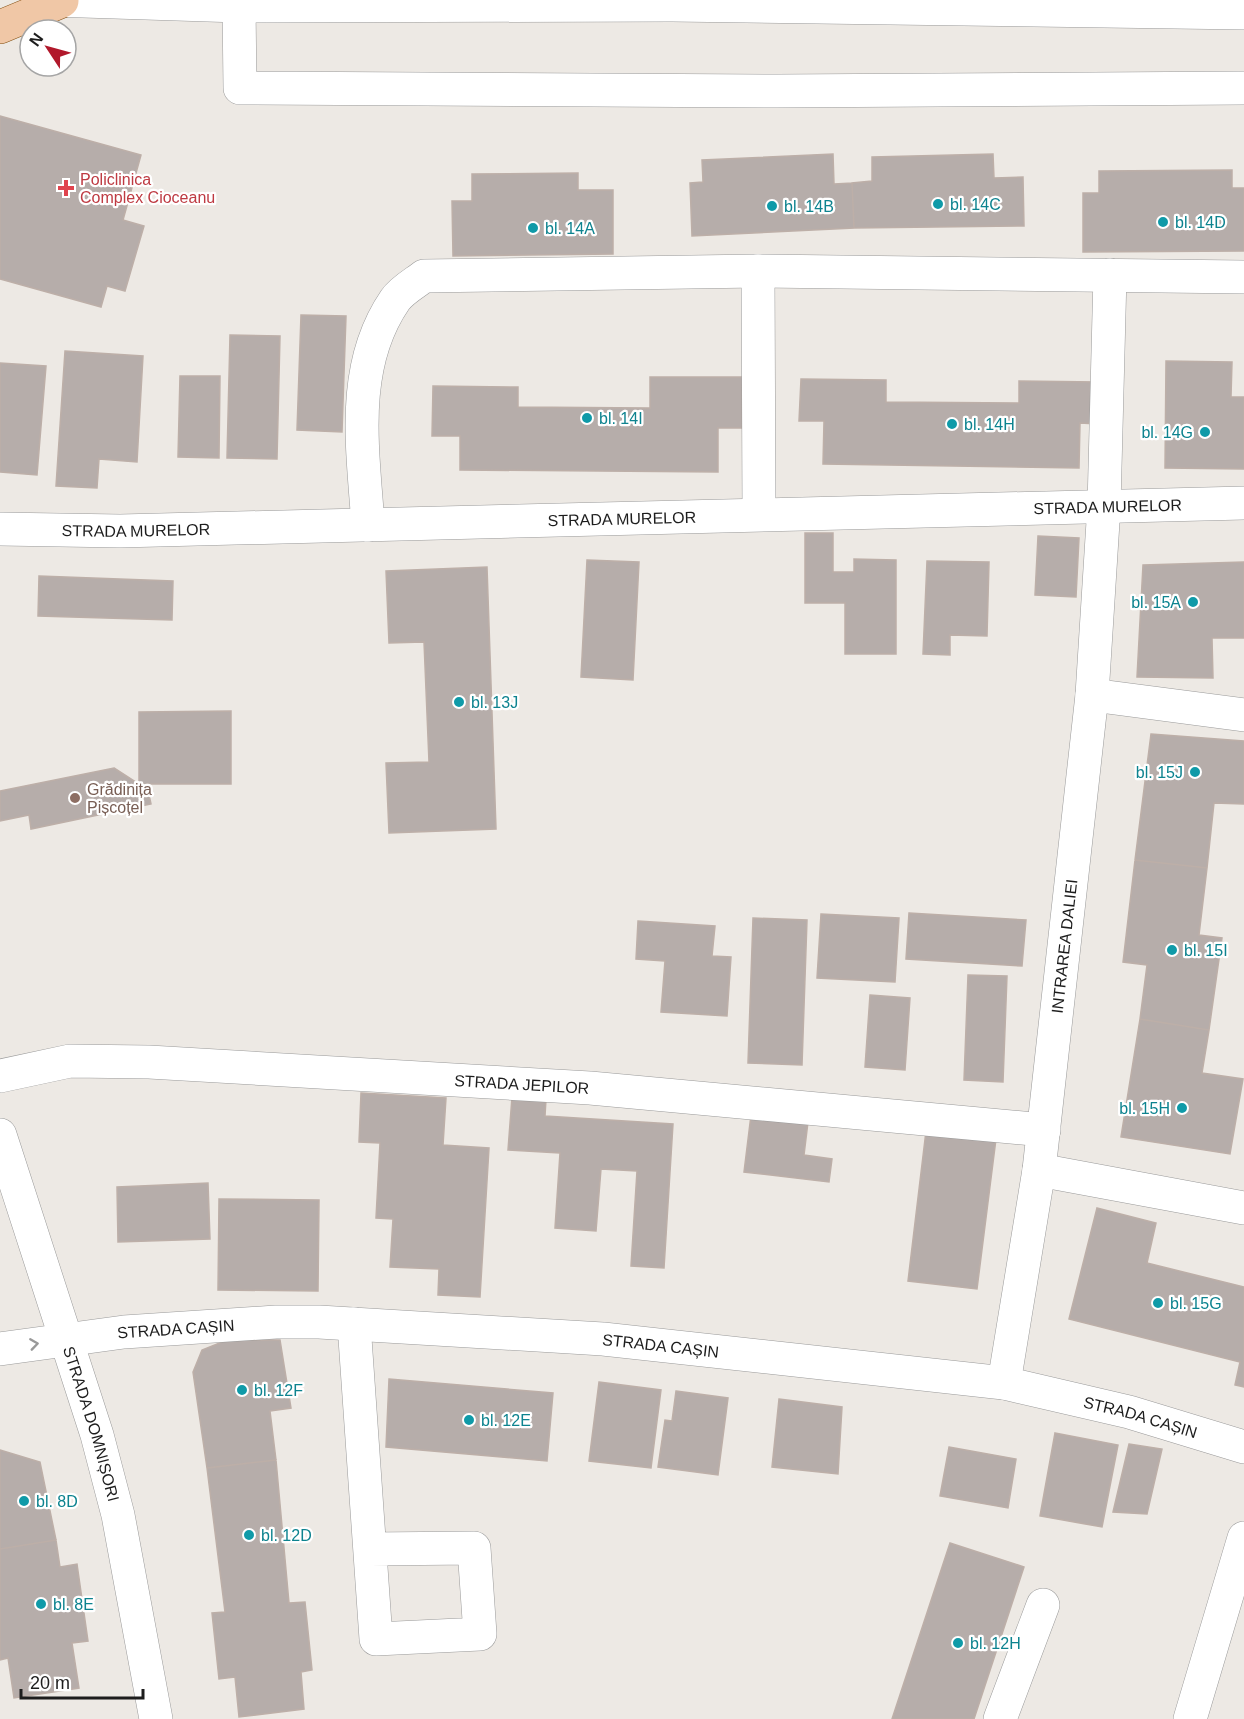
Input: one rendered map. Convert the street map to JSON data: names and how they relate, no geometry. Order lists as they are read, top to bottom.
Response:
{
  "streets": {
    "street": [
      "STRADA MURELOR",
      "INTRAREA DALIEI",
      "STRADA JEPILOR",
      "STRADA CAȘIN",
      "STRADA DOMNIȘORI"
    ]
  },
  "crossings": [
    ["STRADA MURELOR", "INTRAREA DALIEI"],
    ["INTRAREA DALIEI", "STRADA JEPILOR"],
    ["INTRAREA DALIEI", "STRADA CAȘIN"],
    ["STRADA CAȘIN", "STRADA DOMNIȘORI"]
  ],
  "places": {
    "health": ["Policlinica Complex Cioceanu"],
    "other": [
      "bl. 14C",
      "bl. 14B",
      "bl. 14D",
      "bl. 14A",
      "bl. 14I",
      "bl. 14H",
      "bl. 14G",
      "bl. 15A",
      "bl. 13J",
      "bl. 15J",
      "Grădinița Pișcoțel",
      "bl. 15I",
      "bl. 15H",
      "bl. 15G",
      "bl. 12F",
      "bl. 12E",
      "bl. 8D",
      "bl. 12D",
      "bl. 8E",
      "bl. 12H"
    ]
  },
  "scale_bar": "20 m",
  "north": "top left"
}
